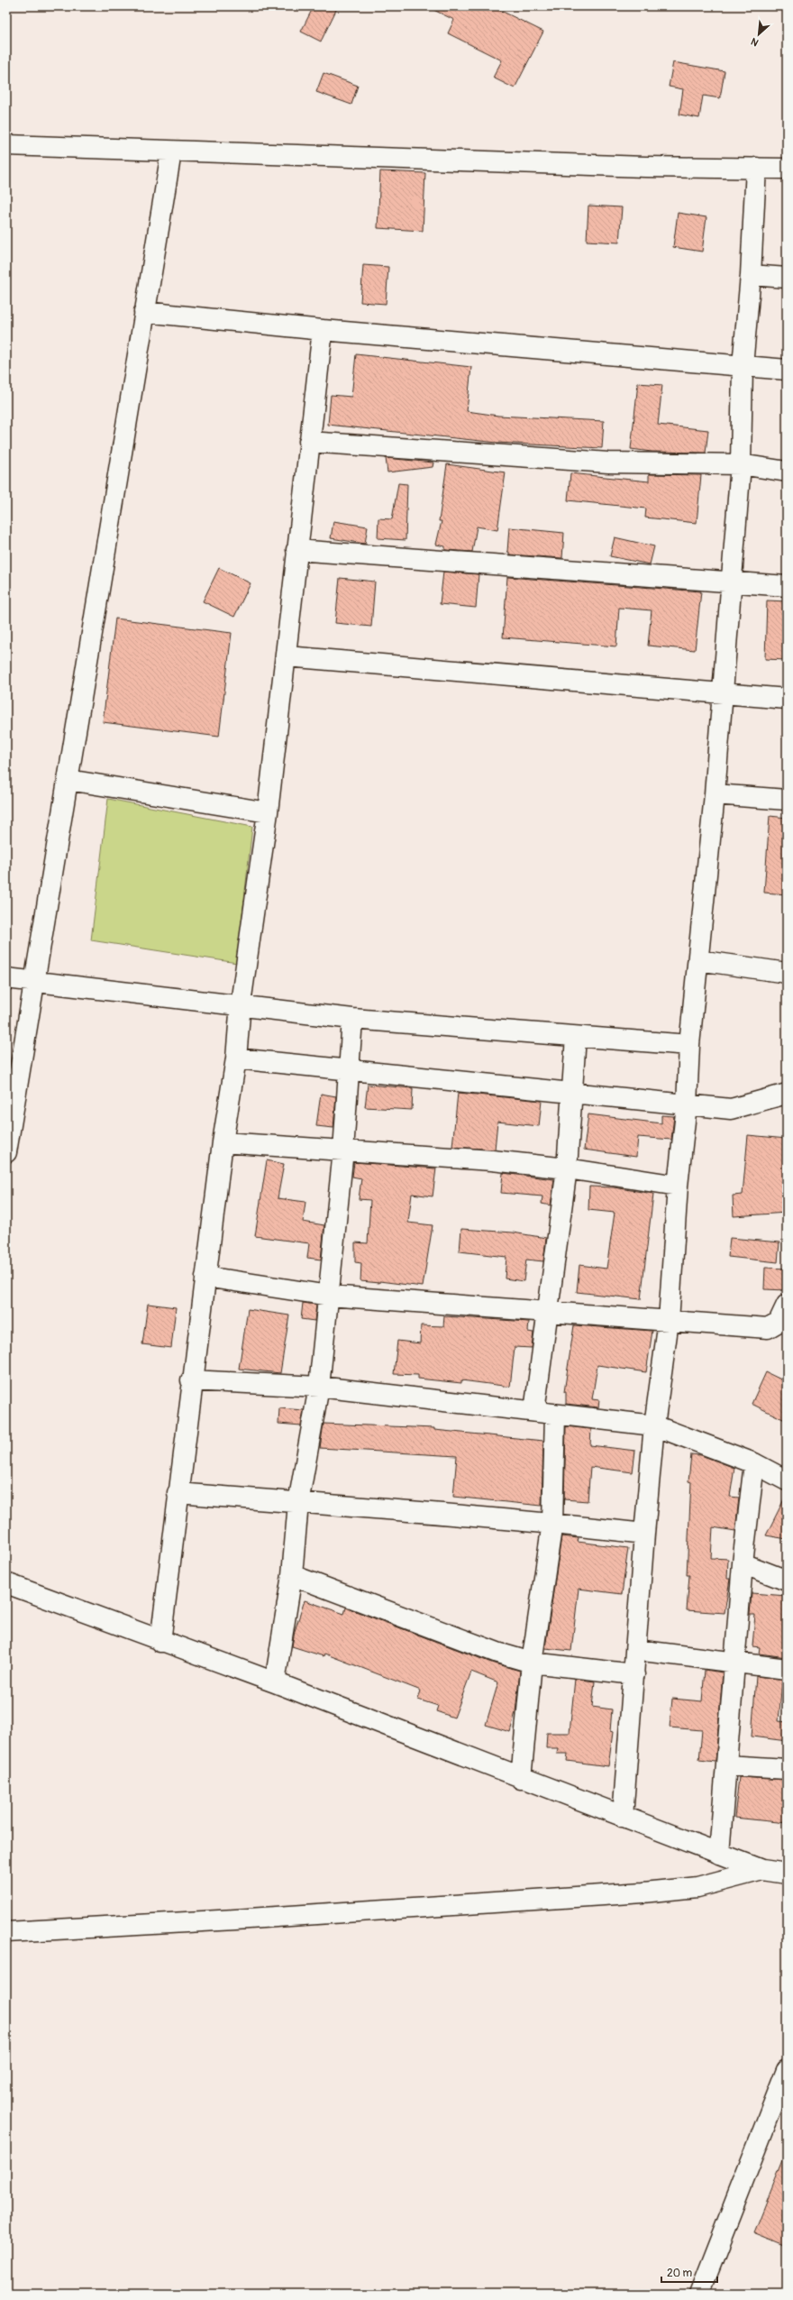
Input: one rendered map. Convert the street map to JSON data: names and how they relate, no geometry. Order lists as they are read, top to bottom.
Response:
{
  "scale_bar": "20 m",
  "north": "bottom left"
}
